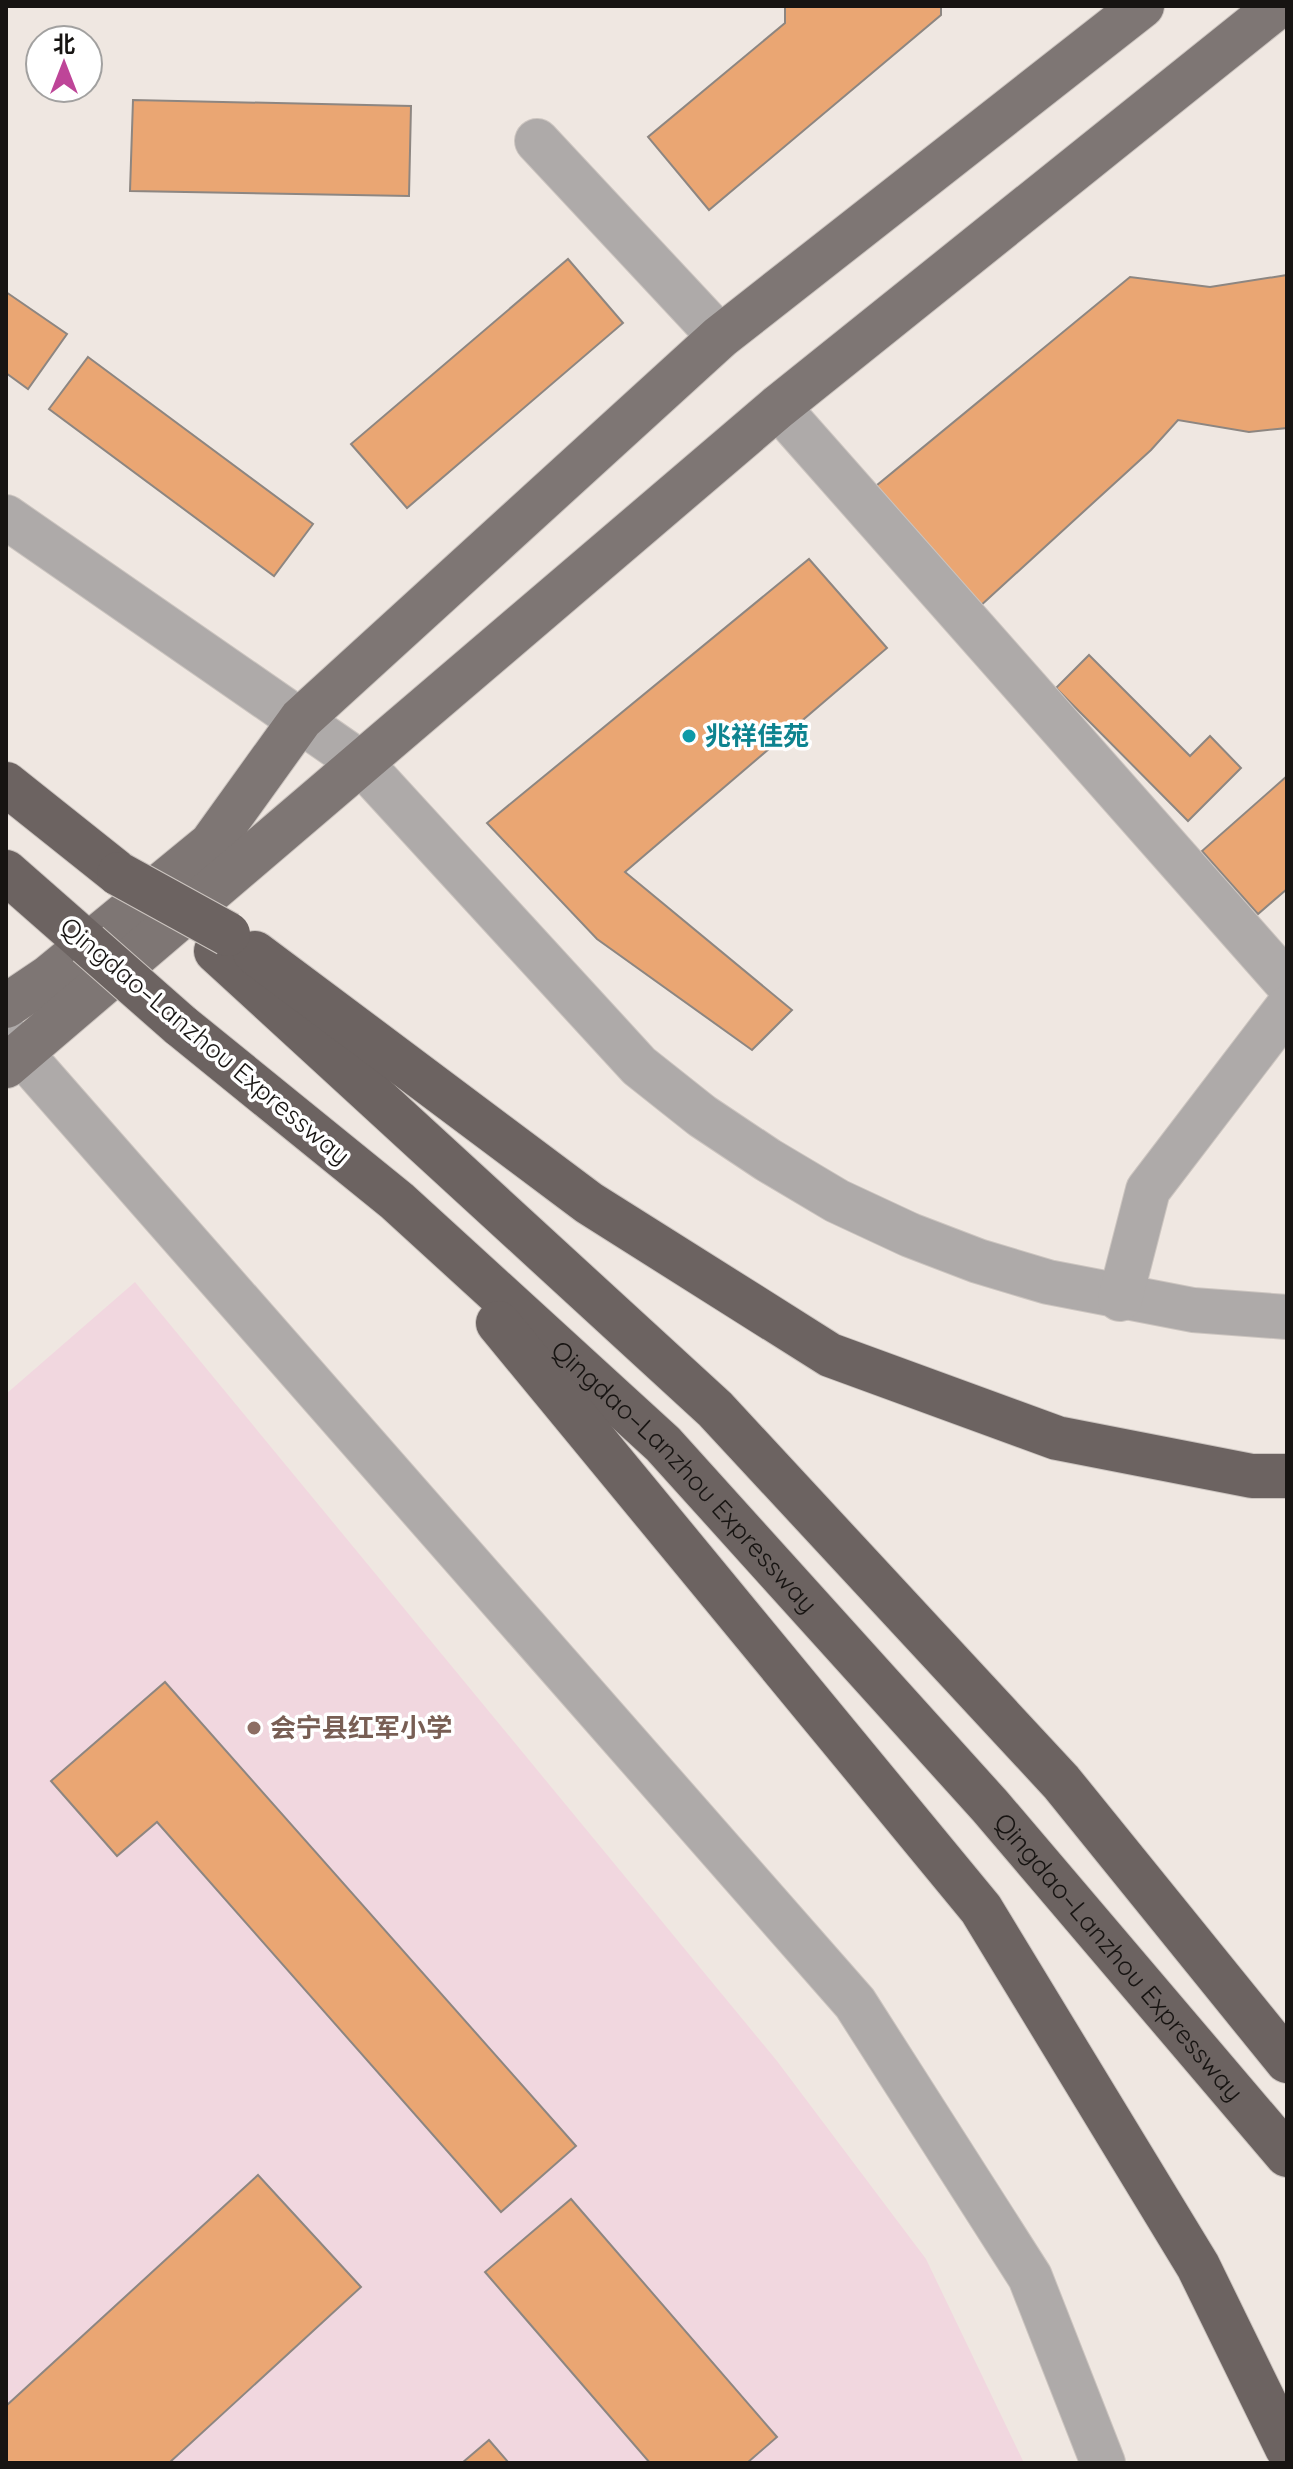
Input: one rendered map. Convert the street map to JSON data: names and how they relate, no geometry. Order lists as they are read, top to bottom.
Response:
{
  "streets": {
    "highway": ["Qingdao–Lanzhou Expressway"]
  },
  "places": ["兆祥佳苑", "会宁县红军小学"],
  "north": "top"
}
